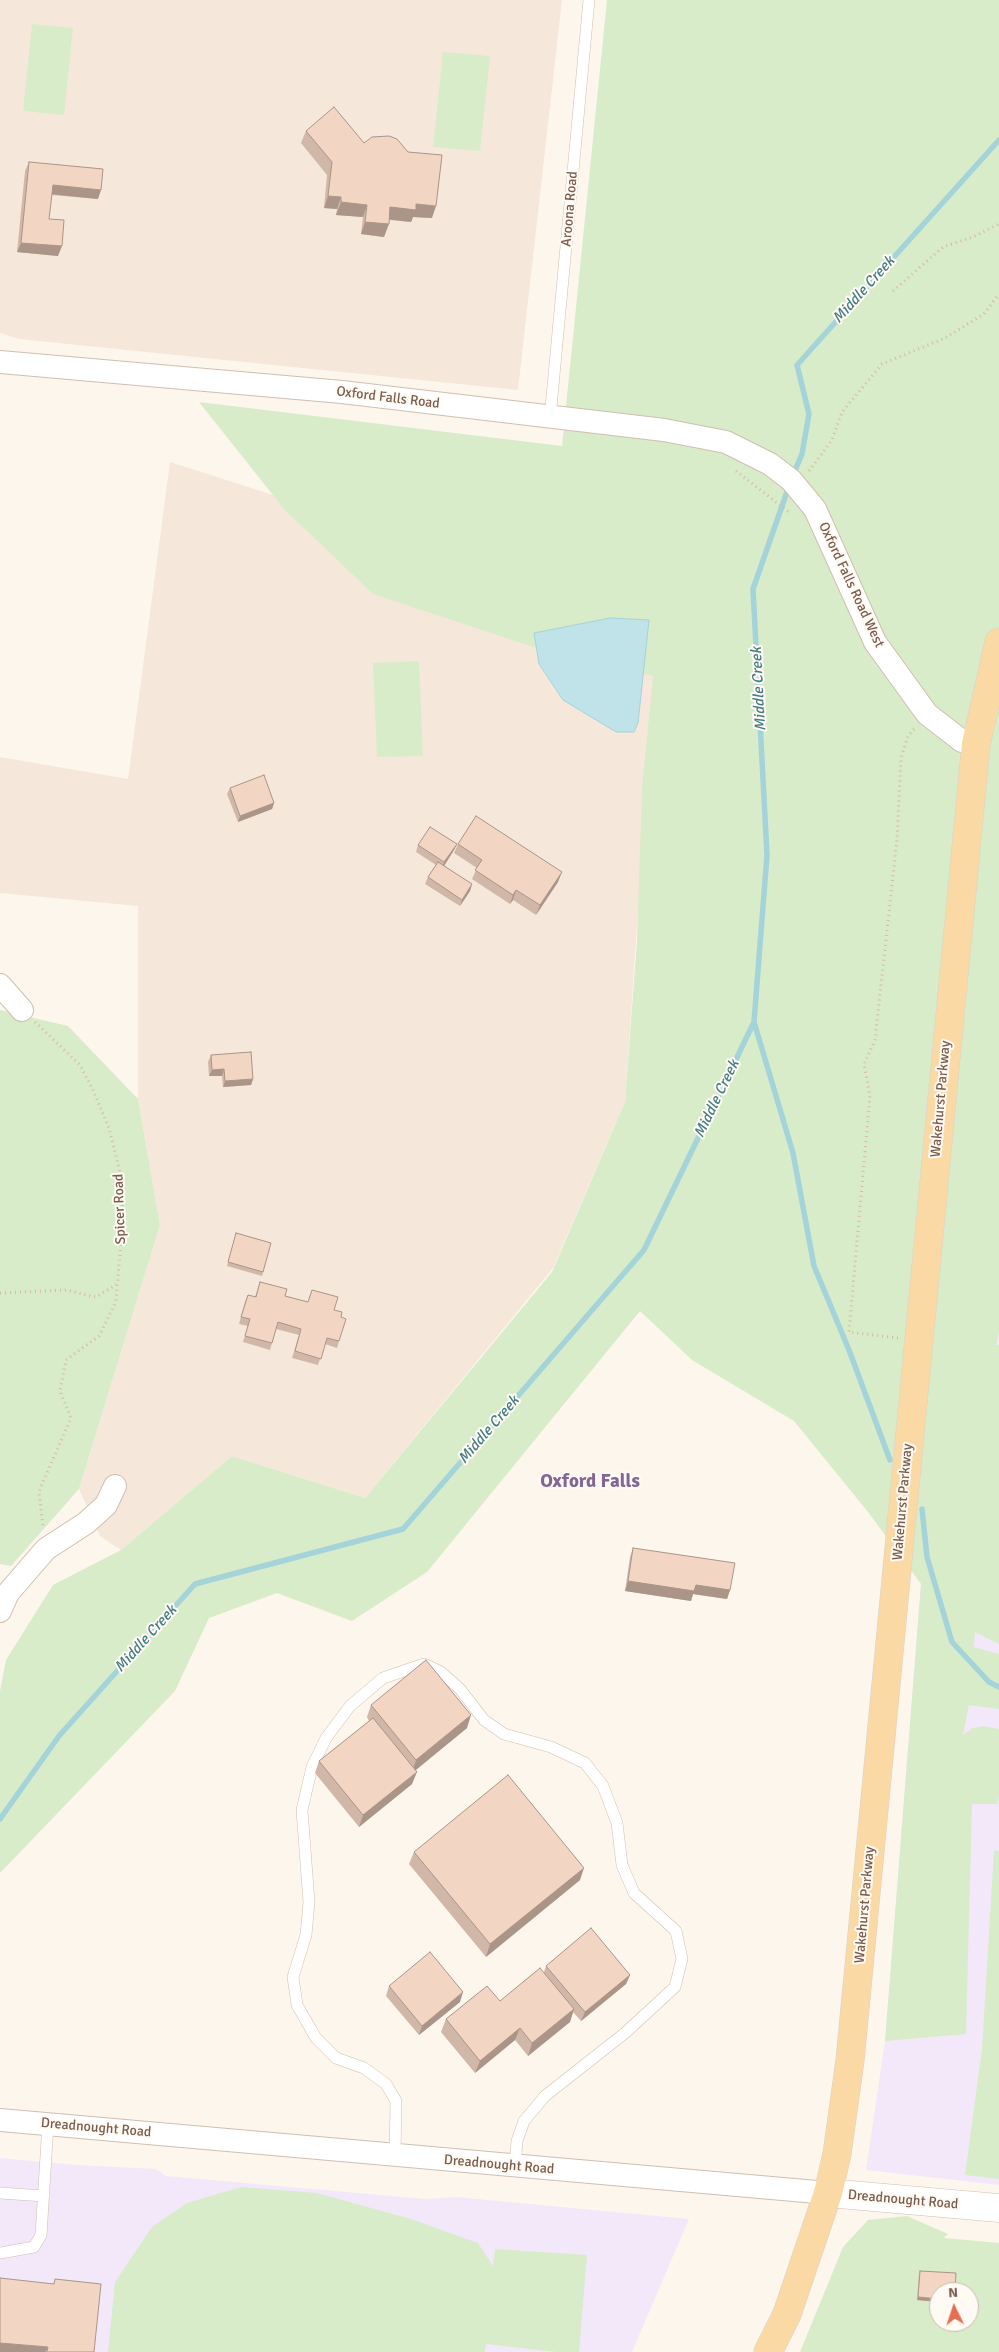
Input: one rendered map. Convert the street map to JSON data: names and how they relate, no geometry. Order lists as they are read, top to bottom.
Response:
{
  "streets": {
    "main road": ["Wakehurst Parkway"],
    "street": ["Oxford Falls Road", "Oxford Falls Road West", "Dreadnought Road"],
    "lane": ["Aroona Road"],
    "path": ["Spicer Road"]
  },
  "crossings": [
    ["Aroona Road", "Oxford Falls Road"],
    ["Oxford Falls Road", "Oxford Falls Road West"],
    ["Oxford Falls Road West", "Wakehurst Parkway"],
    ["Wakehurst Parkway", "Dreadnought Road"]
  ],
  "districts": ["Oxford Falls"],
  "water": ["Middle Creek"],
  "north": "top"
}
